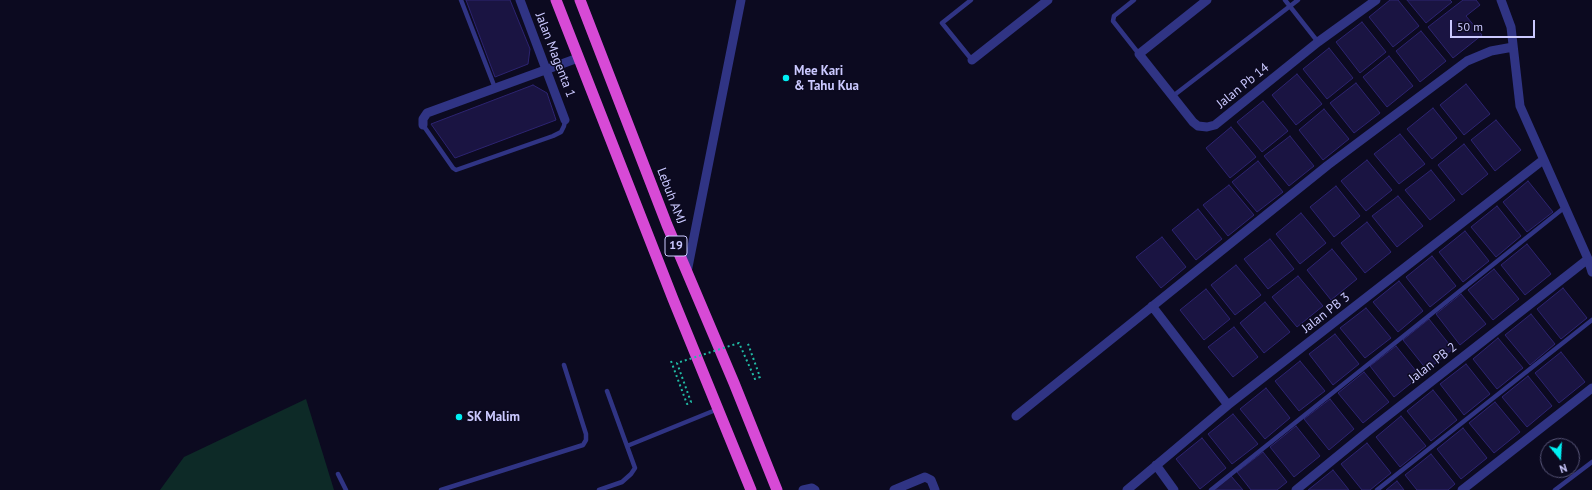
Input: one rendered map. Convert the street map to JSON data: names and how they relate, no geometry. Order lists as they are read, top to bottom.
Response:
{
  "streets": {
    "highway": ["Lebuh AMJ", "19"],
    "street": [
      "Jalan Magenta 1",
      "Jalan Pb 14",
      "Jalan PB 3",
      "Jalan PB 2"
    ]
  },
  "places": ["Mee Kari & Tahu Kua", "SK Malim"],
  "scale_bar": "50 m",
  "north": "bottom"
}
